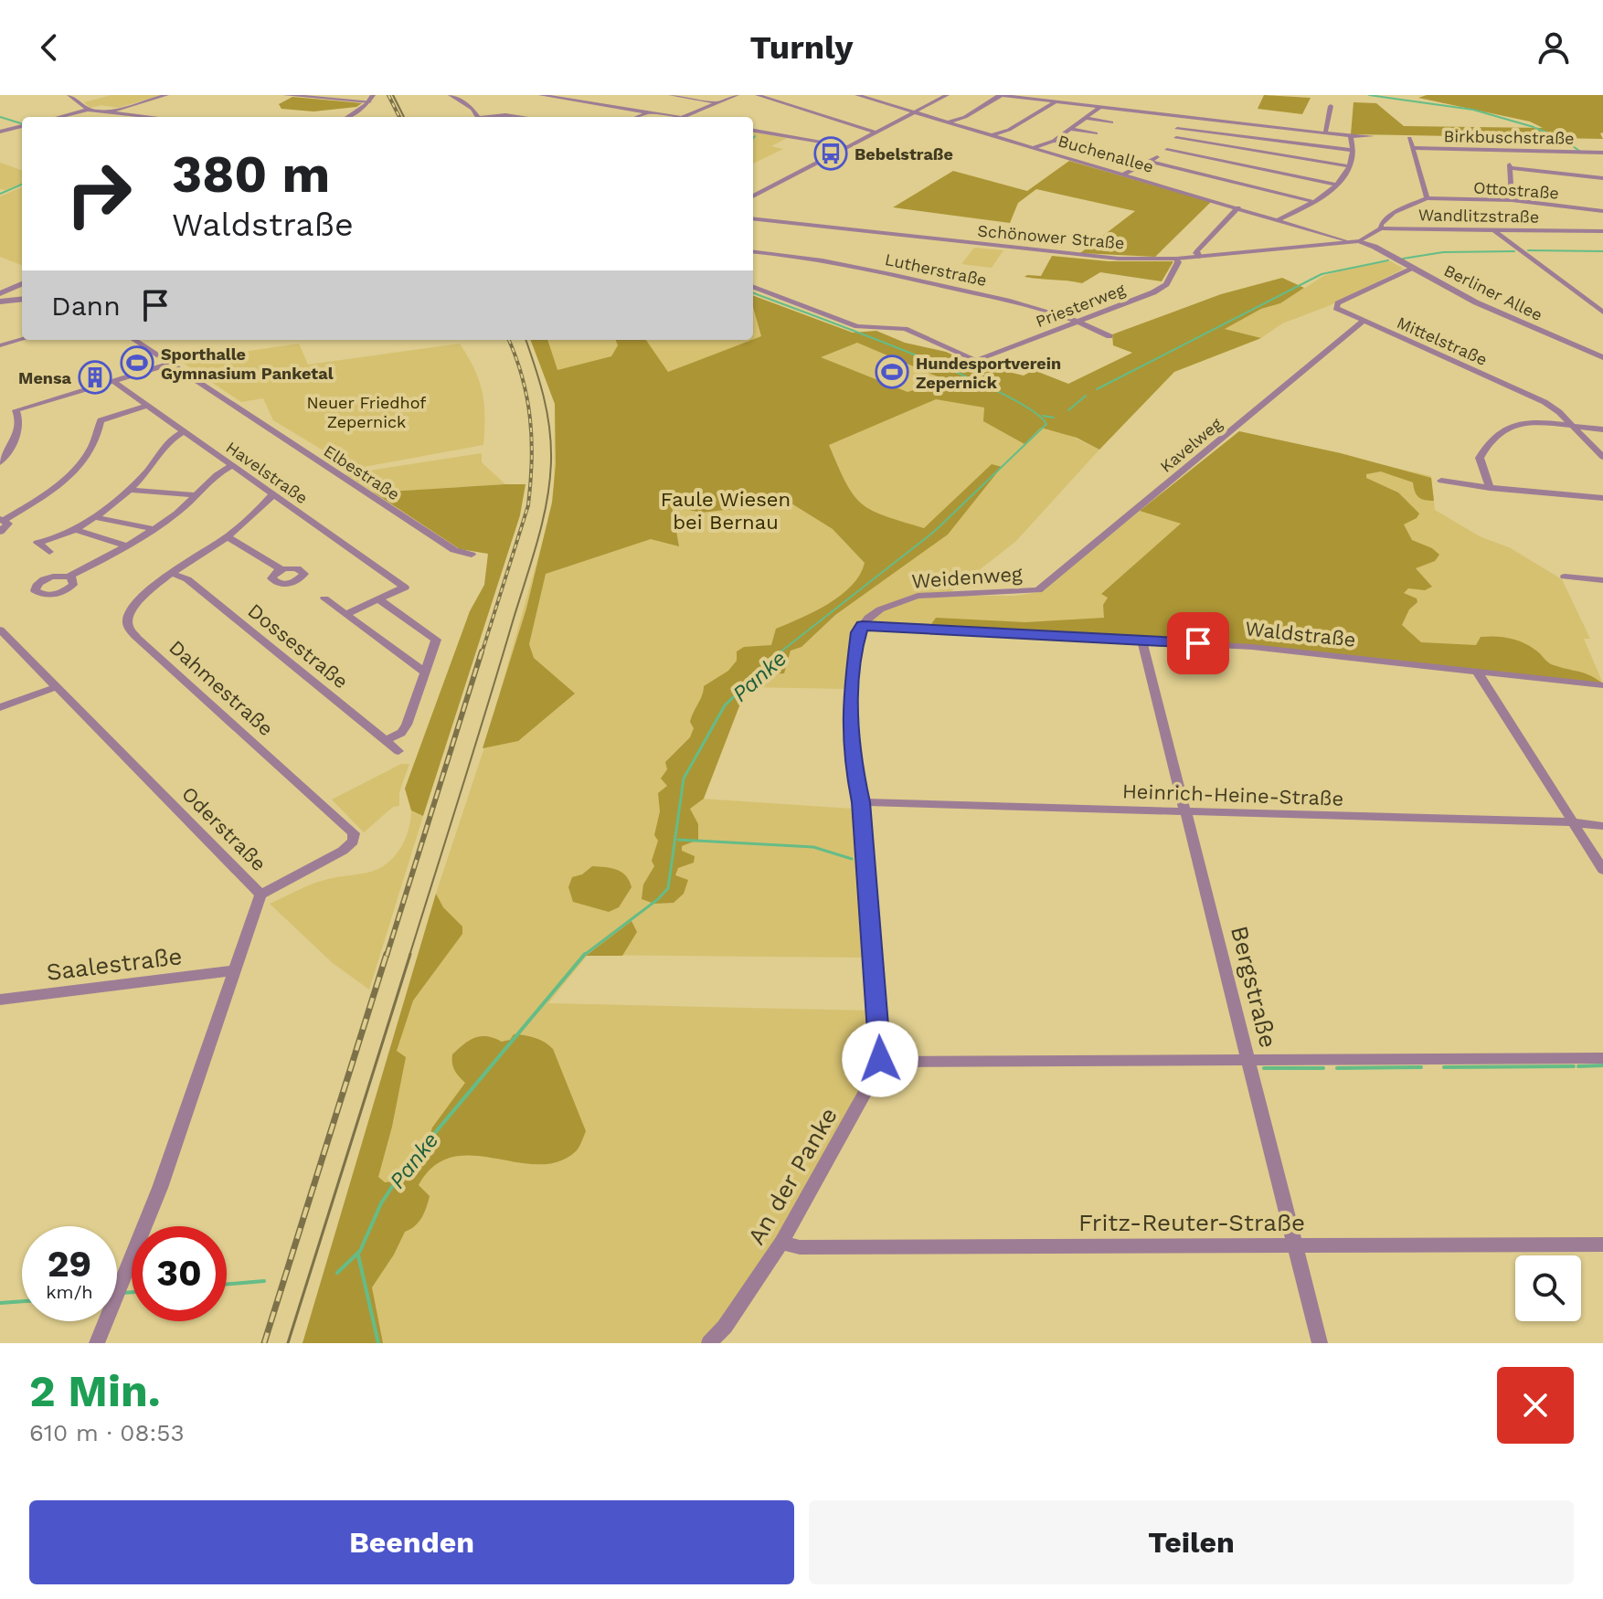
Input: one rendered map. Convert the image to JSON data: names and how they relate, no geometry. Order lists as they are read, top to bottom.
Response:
{
  "streets": {
    "street": [
      "Birkbuschstraße",
      "Buchenallee",
      "Ottostraße",
      "Wandlitzstraße",
      "Schönower Straße",
      "Lutherstraße",
      "Berliner Allee",
      "Priesterweg",
      "Mittelstraße",
      "Kavelweg",
      "Havelstraße",
      "Elbestraße",
      "Weidenweg",
      "Waldstraße",
      "Dossestraße",
      "Dahmestraße",
      "Heinrich-Heine-Straße",
      "Oderstraße",
      "Saalestraße",
      "Bergstraße",
      "An der Panke",
      "Fritz-Reuter-Straße"
    ]
  },
  "crossings": [
    ["Buchenallee", "Schönower Straße"],
    ["Buchenallee", "Berliner Allee"],
    ["Schönower Straße", "Priesterweg"],
    ["Lutherstraße", "Priesterweg"],
    ["Berliner Allee", "Mittelstraße"],
    ["Mittelstraße", "Kavelweg"],
    ["Kavelweg", "Weidenweg"],
    ["Havelstraße", "Dahmestraße"],
    ["Weidenweg", "Waldstraße"],
    ["Weidenweg", "An der Panke"],
    ["Waldstraße", "Bergstraße"],
    ["Waldstraße", "An der Panke"],
    ["Dossestraße", "Dahmestraße"],
    ["Dahmestraße", "Oderstraße"],
    ["Heinrich-Heine-Straße", "Bergstraße"],
    ["Heinrich-Heine-Straße", "An der Panke"],
    ["Oderstraße", "Saalestraße"],
    ["Bergstraße", "Fritz-Reuter-Straße"],
    ["An der Panke", "Fritz-Reuter-Straße"]
  ],
  "water": ["Panke"],
  "parks": ["Neuer Friedhof Zepernick", "Faule Wiesen bei Bernau"],
  "places": {
    "bus stop": ["Bebelstraße"],
    "sports": ["Sporthalle Gymnasium Panketal", "Hundesportverein Zepernick"],
    "building": ["Mensa"]
  },
  "page": {
    "header": "Turnly",
    "turn": ["380 m", "Waldstraße"],
    "then": "Dann",
    "speed": "29 km/h",
    "limit": "30",
    "heading": ["2 Min.", "610 m · 08:53"],
    "buttons": ["Beenden", "Teilen"]
  }
}
